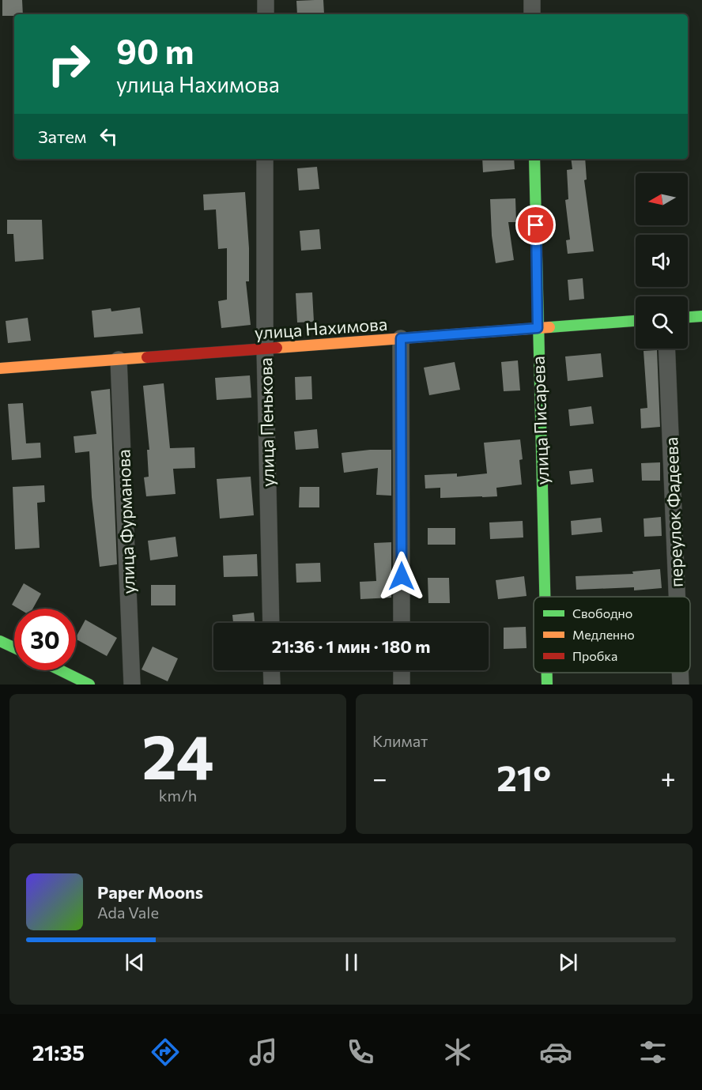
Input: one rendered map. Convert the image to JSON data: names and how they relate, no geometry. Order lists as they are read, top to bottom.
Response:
{
  "streets": {
    "street": [
      "улица Нахимова",
      "улица Писарева",
      "улица Пенькова",
      "переулок Фадеева",
      "улица Фурманова"
    ]
  },
  "crossings": [
    ["улица Нахимова", "улица Писарева"],
    ["улица Нахимова", "улица Пенькова"],
    ["улица Нахимова", "улица Фурманова"]
  ],
  "legend": ["Свободно", "Медленно", "Пробка"],
  "north": "left",
  "page": {
    "turn": ["90 m", "улица Нахимова"],
    "then": "Затем",
    "limit": "30",
    "trip": "21:36 · 1 мин · 180 m",
    "tile": [
      ["24", "km/h"],
      "Климат"
    ],
    "heat": ["−", "21°", "+"],
    "song": ["Paper Moons", "Ada Vale"],
    "tabs": "21:35"
  }
}
